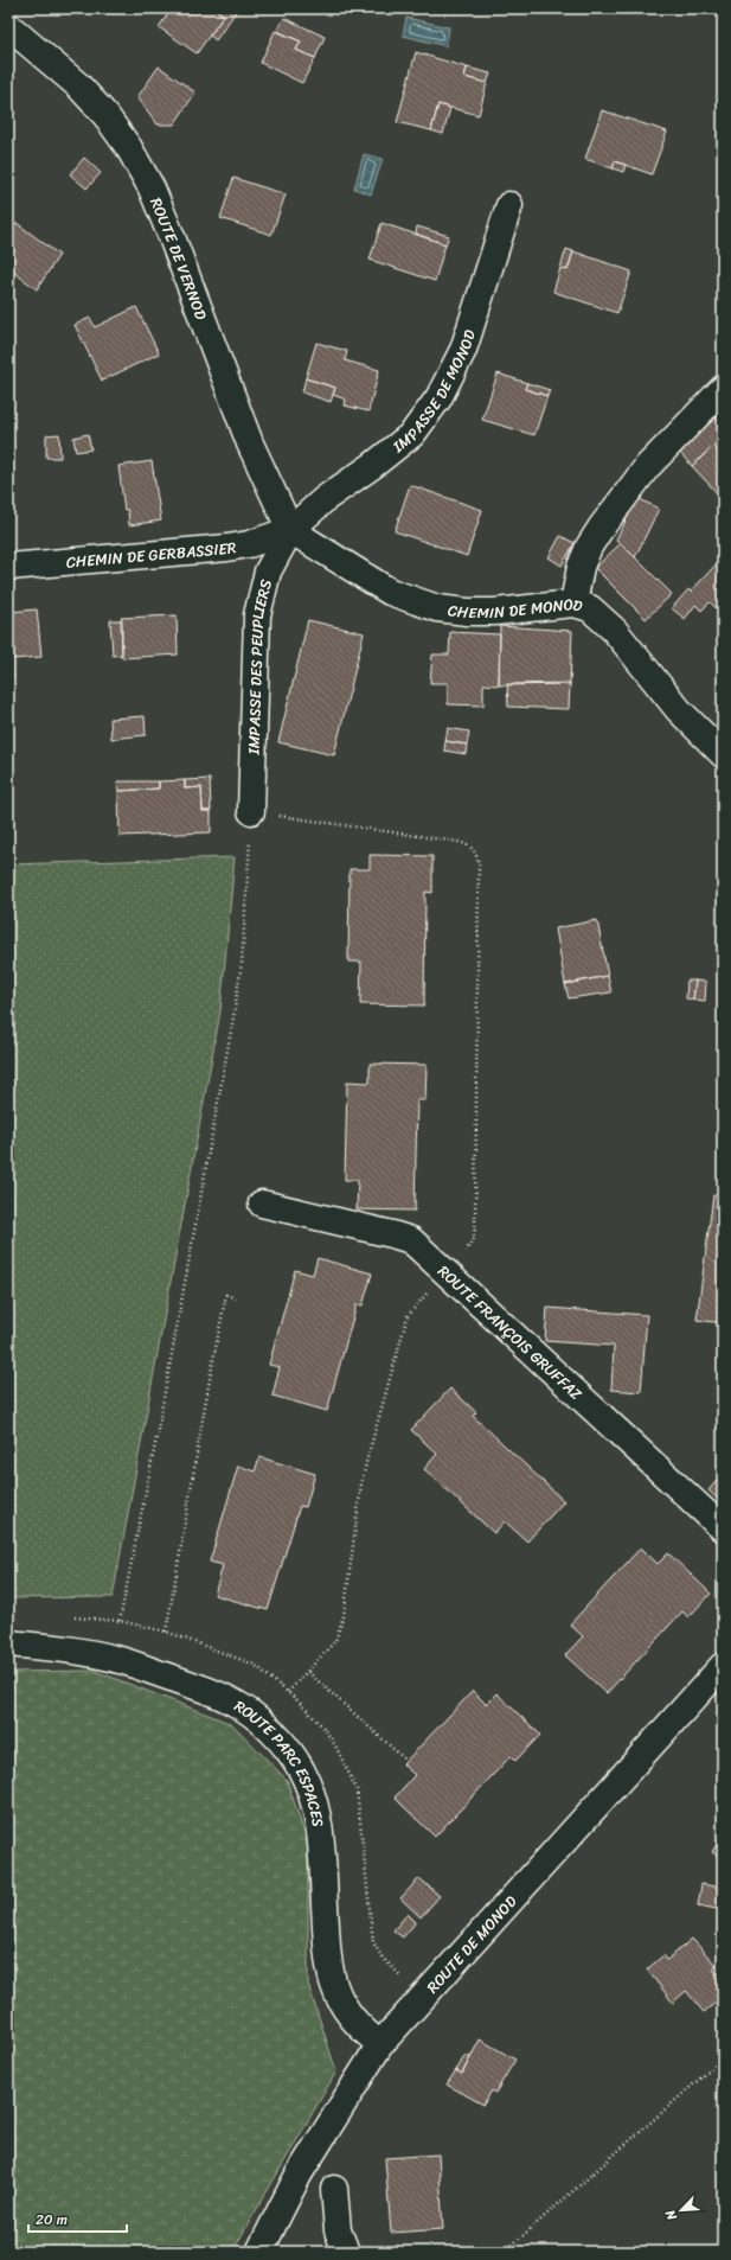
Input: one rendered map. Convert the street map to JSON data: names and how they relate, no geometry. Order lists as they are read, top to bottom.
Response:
{
  "streets": {
    "street": [
      "ROUTE DE VERNOD",
      "IMPASSE DE MONOD",
      "CHEMIN DE GERBASSIER",
      "CHEMIN DE MONOD",
      "IMPASSE DES PEUPLIERS",
      "ROUTE FRANÇOIS GRUFFAZ",
      "ROUTE PARC ESPACES",
      "ROUTE DE MONOD"
    ]
  },
  "crossings": [
    ["ROUTE DE VERNOD", "IMPASSE DE MONOD"],
    ["ROUTE DE VERNOD", "CHEMIN DE GERBASSIER"],
    ["ROUTE DE VERNOD", "CHEMIN DE MONOD"],
    ["ROUTE DE VERNOD", "IMPASSE DES PEUPLIERS"],
    ["IMPASSE DE MONOD", "CHEMIN DE GERBASSIER"],
    ["IMPASSE DE MONOD", "CHEMIN DE MONOD"],
    ["IMPASSE DE MONOD", "IMPASSE DES PEUPLIERS"],
    ["CHEMIN DE GERBASSIER", "CHEMIN DE MONOD"],
    ["CHEMIN DE GERBASSIER", "IMPASSE DES PEUPLIERS"],
    ["CHEMIN DE MONOD", "IMPASSE DES PEUPLIERS"],
    ["ROUTE PARC ESPACES", "ROUTE DE MONOD"]
  ],
  "scale_bar": "20 m",
  "north": "bottom left"
}
